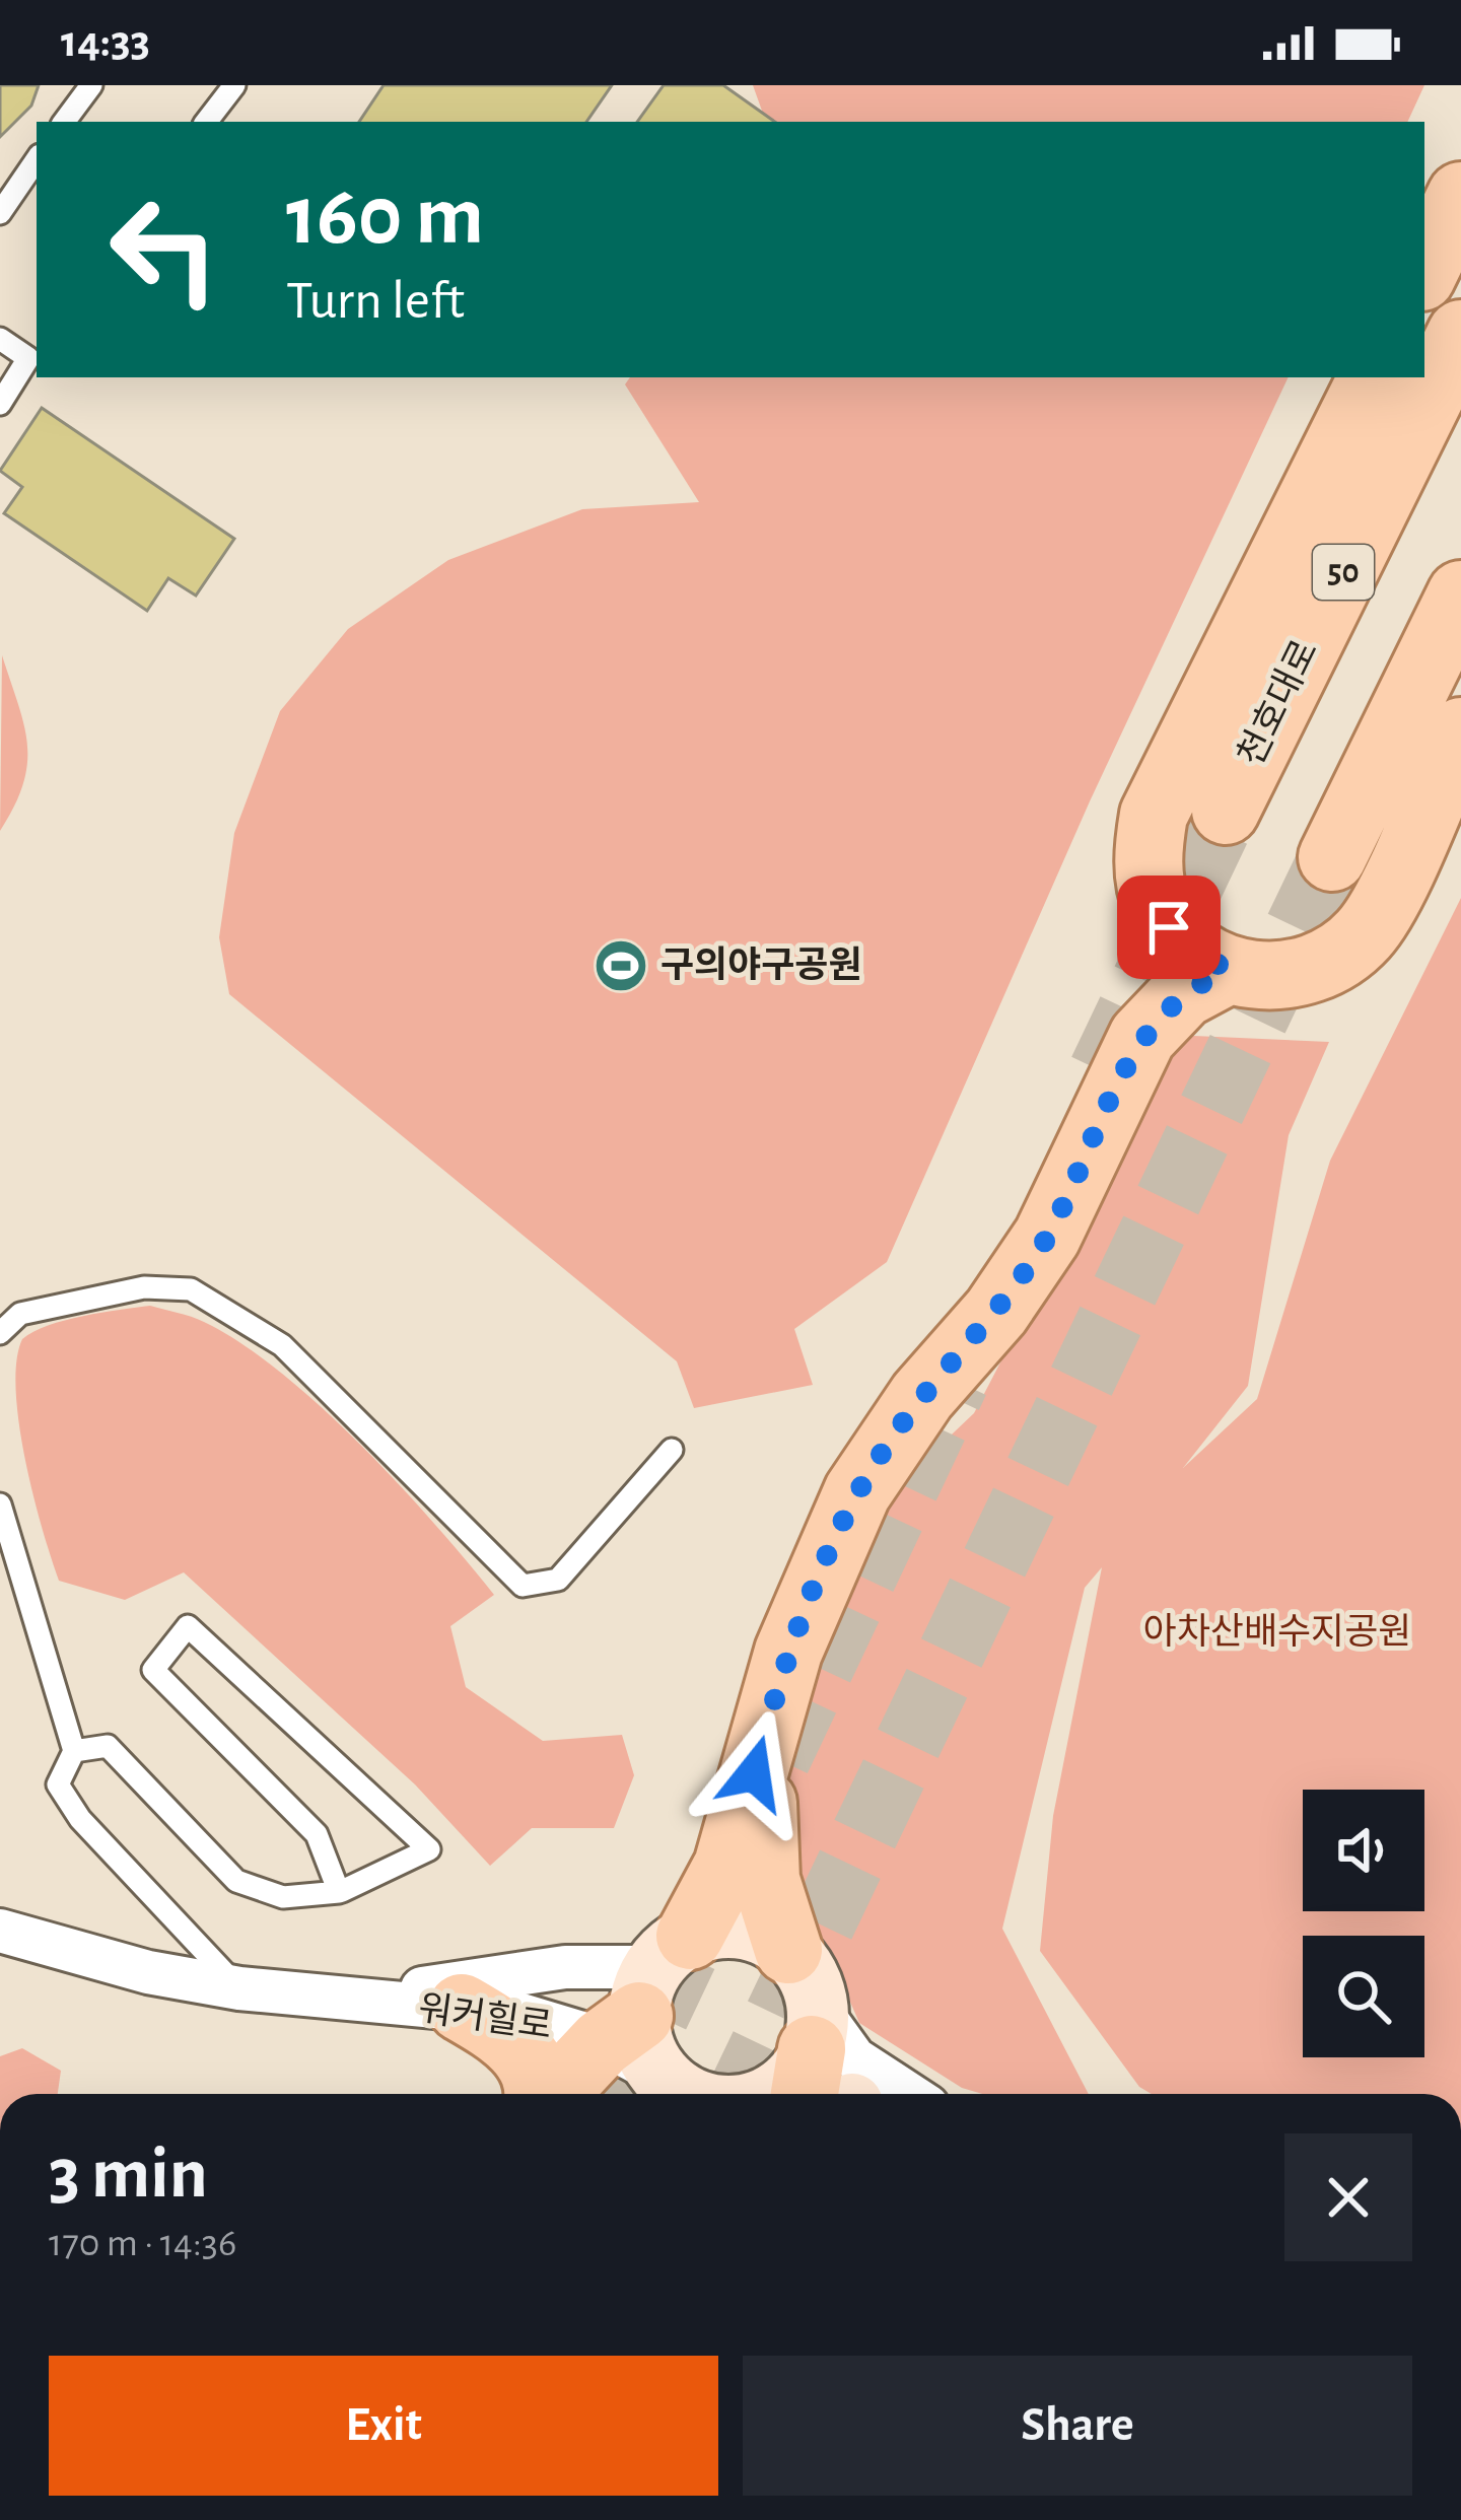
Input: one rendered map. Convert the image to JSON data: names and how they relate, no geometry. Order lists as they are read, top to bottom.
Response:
{
  "streets": {
    "main road": ["50", "천호대로"],
    "street": ["워커힐로"]
  },
  "parks": ["아차산배수지공원"],
  "places": {
    "sports": ["구의야구공원"]
  },
  "page": {
    "status": "14:33",
    "turn": ["160 m", "Turn left"],
    "heading": ["3 min", "170 m · 14:36"],
    "buttons": ["Exit", "Share"]
  }
}
